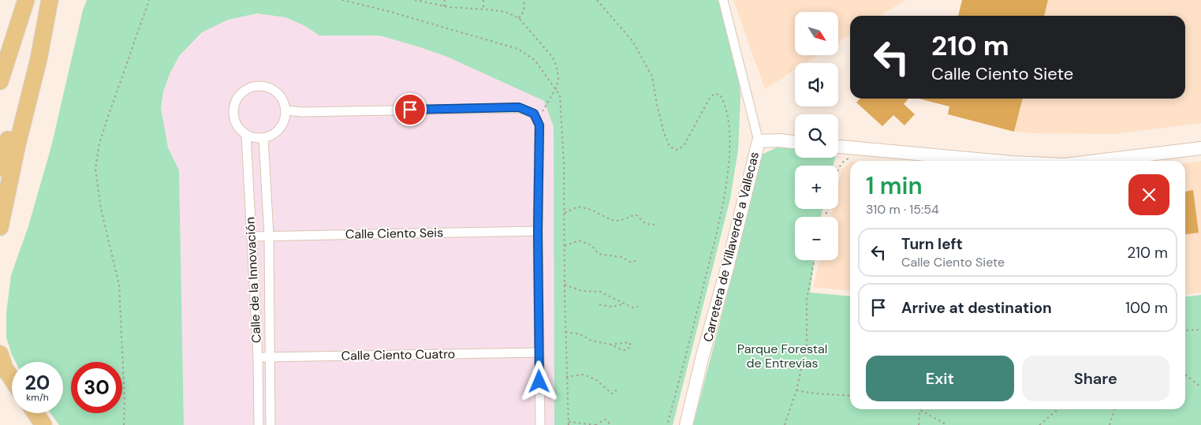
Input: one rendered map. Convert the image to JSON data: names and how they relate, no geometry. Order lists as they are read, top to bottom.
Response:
{
  "streets": {
    "main road": ["Carretera de Villaverde a Vallecas"],
    "street": ["Calle Ciento Seis", "Calle de la Innovación", "Calle Ciento Cuatro"]
  },
  "crossings": [
    ["Calle Ciento Seis", "Calle de la Innovación"],
    ["Calle de la Innovación", "Calle Ciento Cuatro"]
  ],
  "parks": ["Parque Forestal de Entrevías"],
  "north": "bottom right",
  "page": {
    "map_buttons": ["+", "−"],
    "turn": ["210 m", "Calle Ciento Siete"],
    "heading": ["1 min", "310 m · 15:54"],
    "list": [
      {
        "name": "Turn left",
        "note": "Calle Ciento Siete",
        "value": "210 m"
      },
      {
        "name": "Arrive at destination",
        "value": "100 m"
      }
    ],
    "buttons": ["Exit", "Share"],
    "speed": "20 km/h",
    "limit": "30"
  }
}
